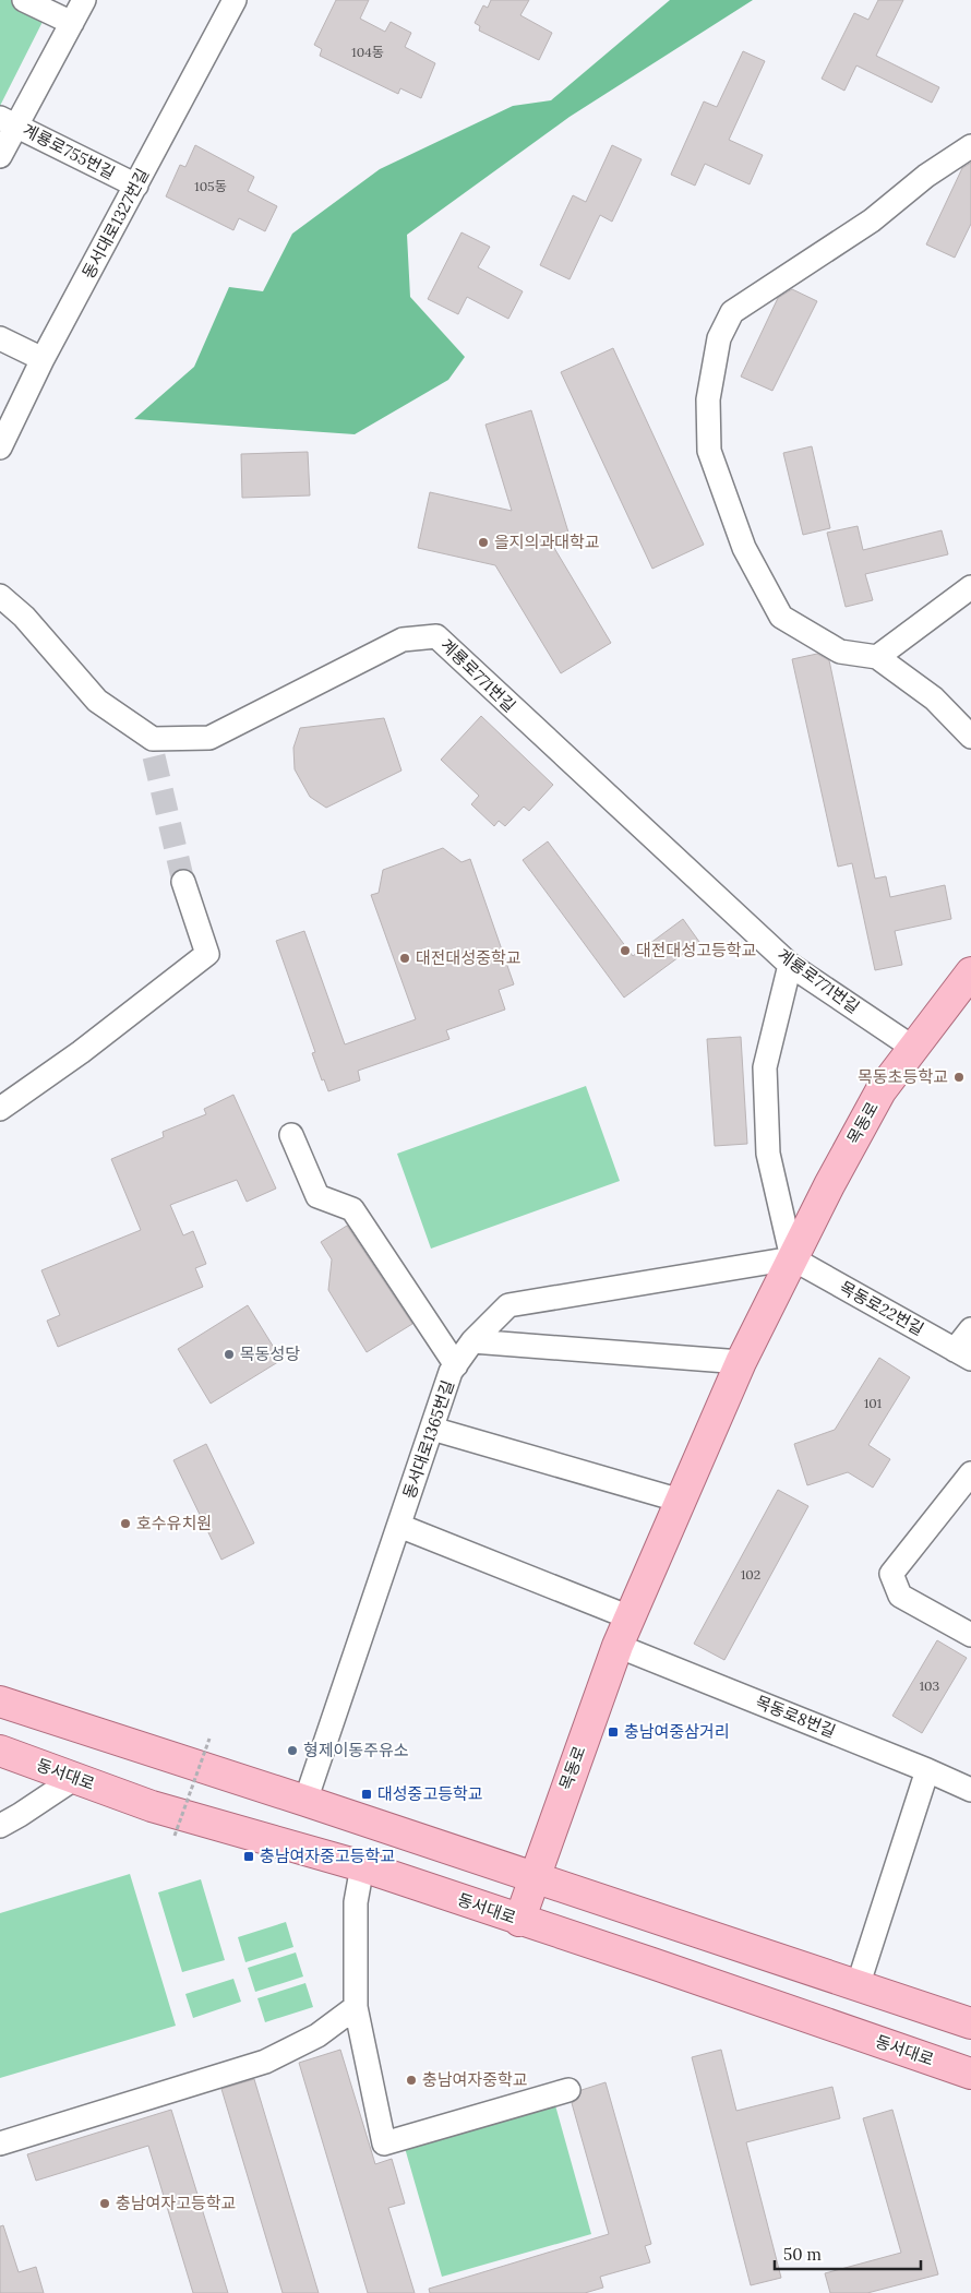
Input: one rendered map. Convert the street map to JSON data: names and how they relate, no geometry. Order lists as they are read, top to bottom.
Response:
{
  "streets": {
    "main road": ["목동로", "동서대로"],
    "street": [
      "계룡로755번길",
      "동서대로1327번길",
      "계룡로771번길",
      "목동로22번길",
      "동서대로1365번길",
      "목동로8번길"
    ]
  },
  "crossings": [
    ["계룡로755번길", "동서대로1327번길"],
    ["계룡로771번길", "목동로"],
    ["목동로", "목동로22번길"],
    ["목동로", "동서대로1365번길"],
    ["목동로", "목동로8번길"],
    ["목동로", "동서대로"],
    ["목동로22번길", "동서대로1365번길"]
  ],
  "places": {
    "other": [
      "을지의과대학교",
      "대전대성고등학교",
      "대전대성중학교",
      "목동초등학교",
      "목동성당",
      "호수유치원",
      "형제이동주유소",
      "충남여자중학교",
      "충남여자고등학교"
    ],
    "transit": ["충남여중삼거리", "대성중고등학교", "충남여자중고등학교"]
  },
  "house_numbers": [
    "104동",
    "105동",
    "101",
    "102",
    "103"
  ],
  "scale_bar": "50 m"
}
